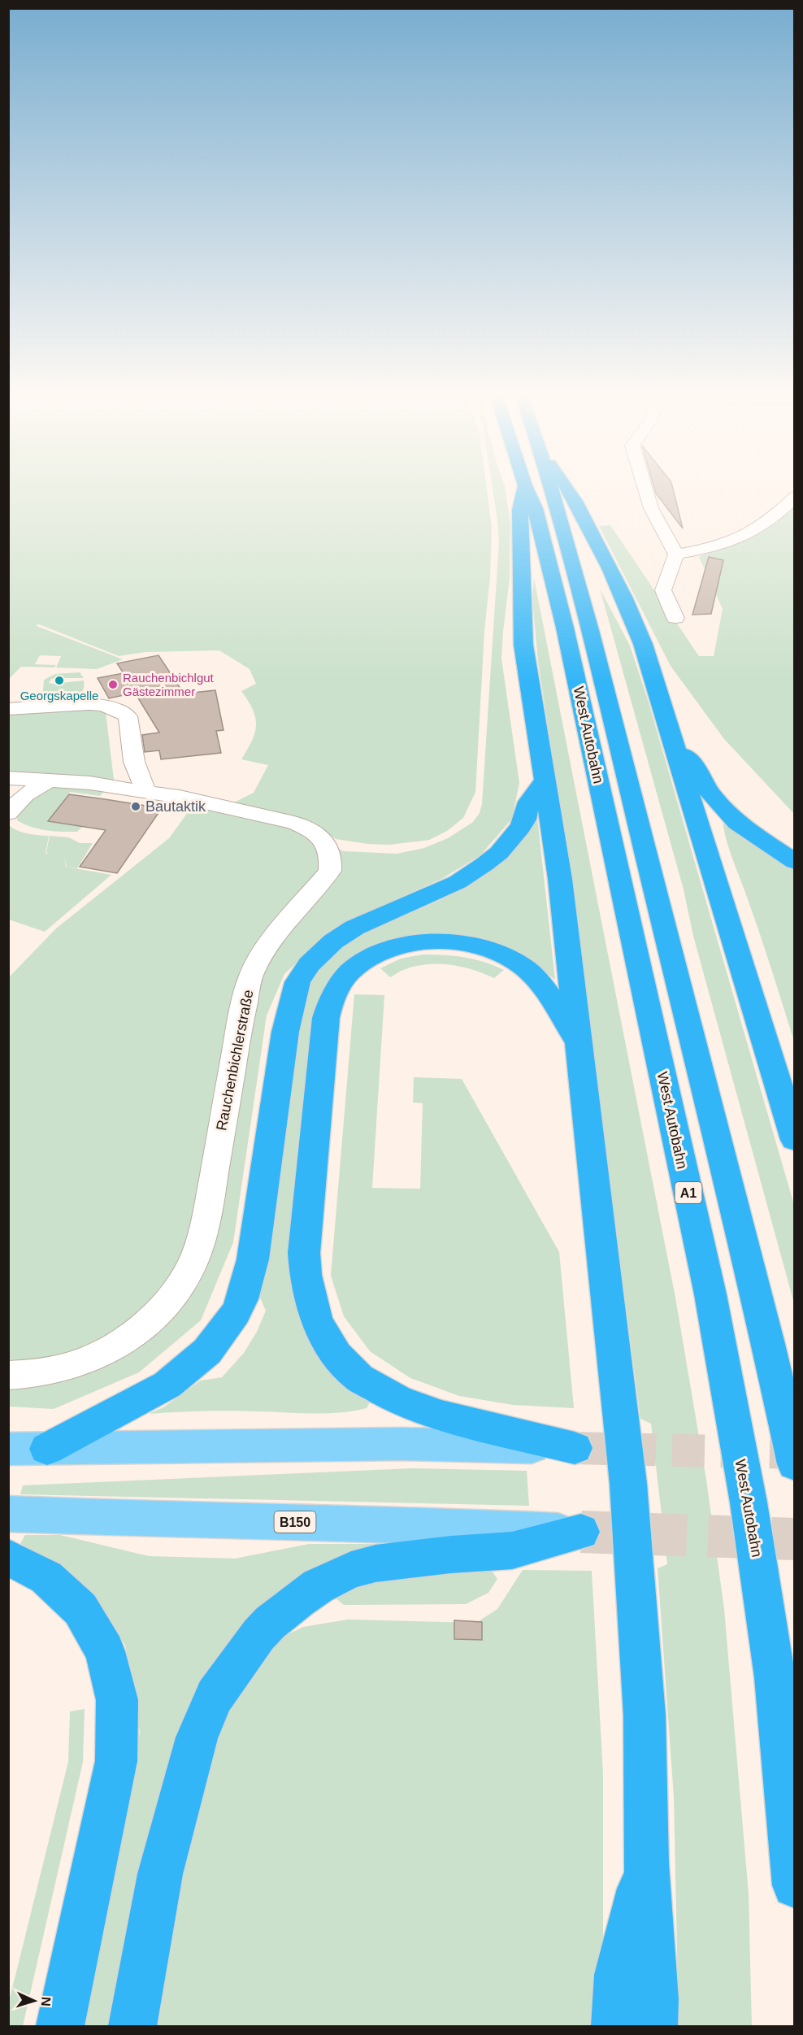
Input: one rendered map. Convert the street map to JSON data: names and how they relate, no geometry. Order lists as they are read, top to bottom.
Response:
{
  "streets": {
    "highway": ["West Autobahn", "A1"],
    "main road": ["B150"],
    "street": ["Rauchenbichlerstraße"]
  },
  "places": ["Georgskapelle", "Rauchenbichlgut Gästezimmer", "Bautaktik"],
  "north": "right"
}
